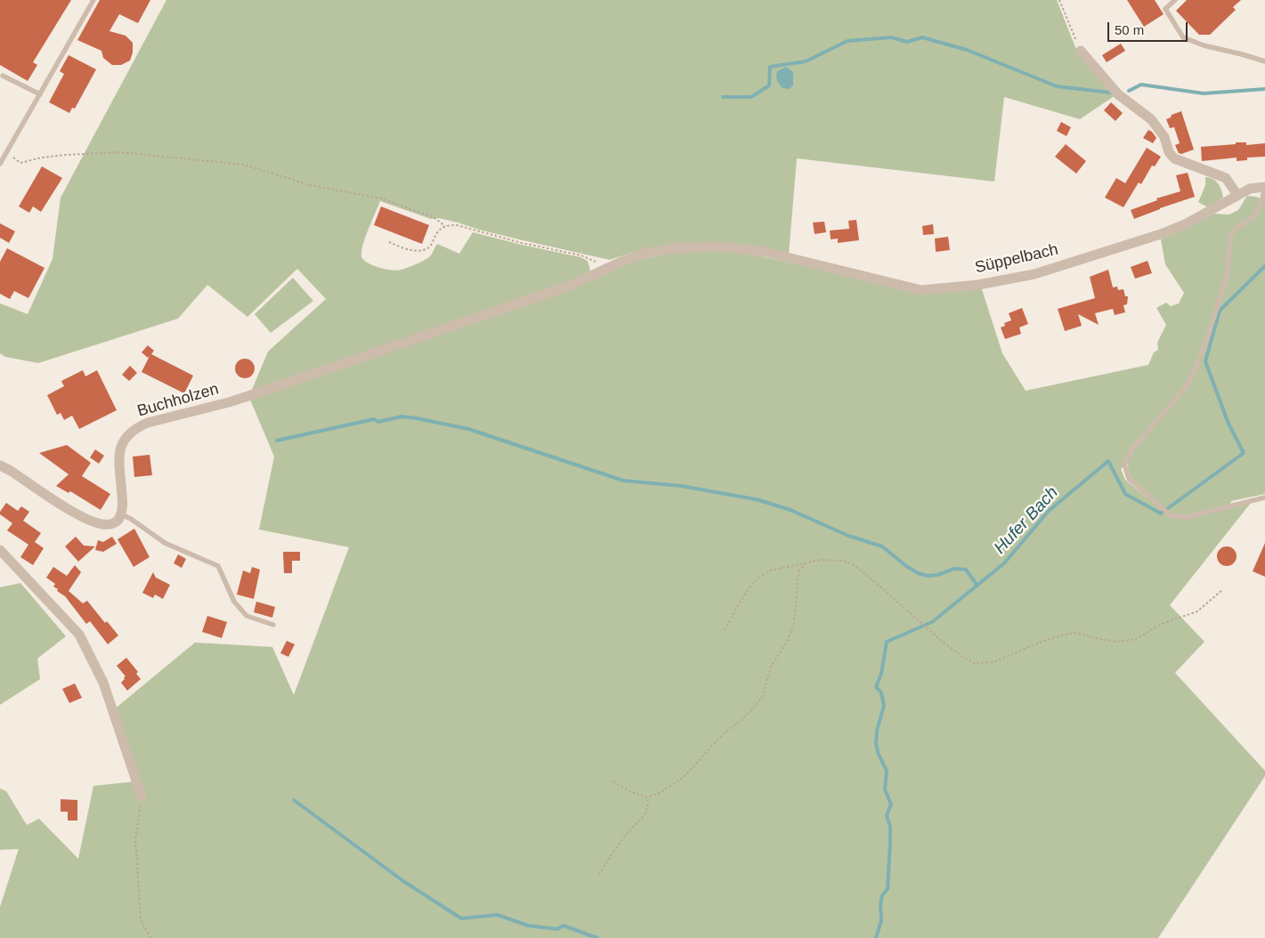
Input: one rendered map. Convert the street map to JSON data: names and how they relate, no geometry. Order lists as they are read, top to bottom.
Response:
{
  "streets": {
    "street": ["Süppelbach", "Buchholzen"]
  },
  "crossings": [
    ["Süppelbach", "Buchholzen"]
  ],
  "water": ["Hufer Bach"],
  "scale_bar": "50 m"
}
